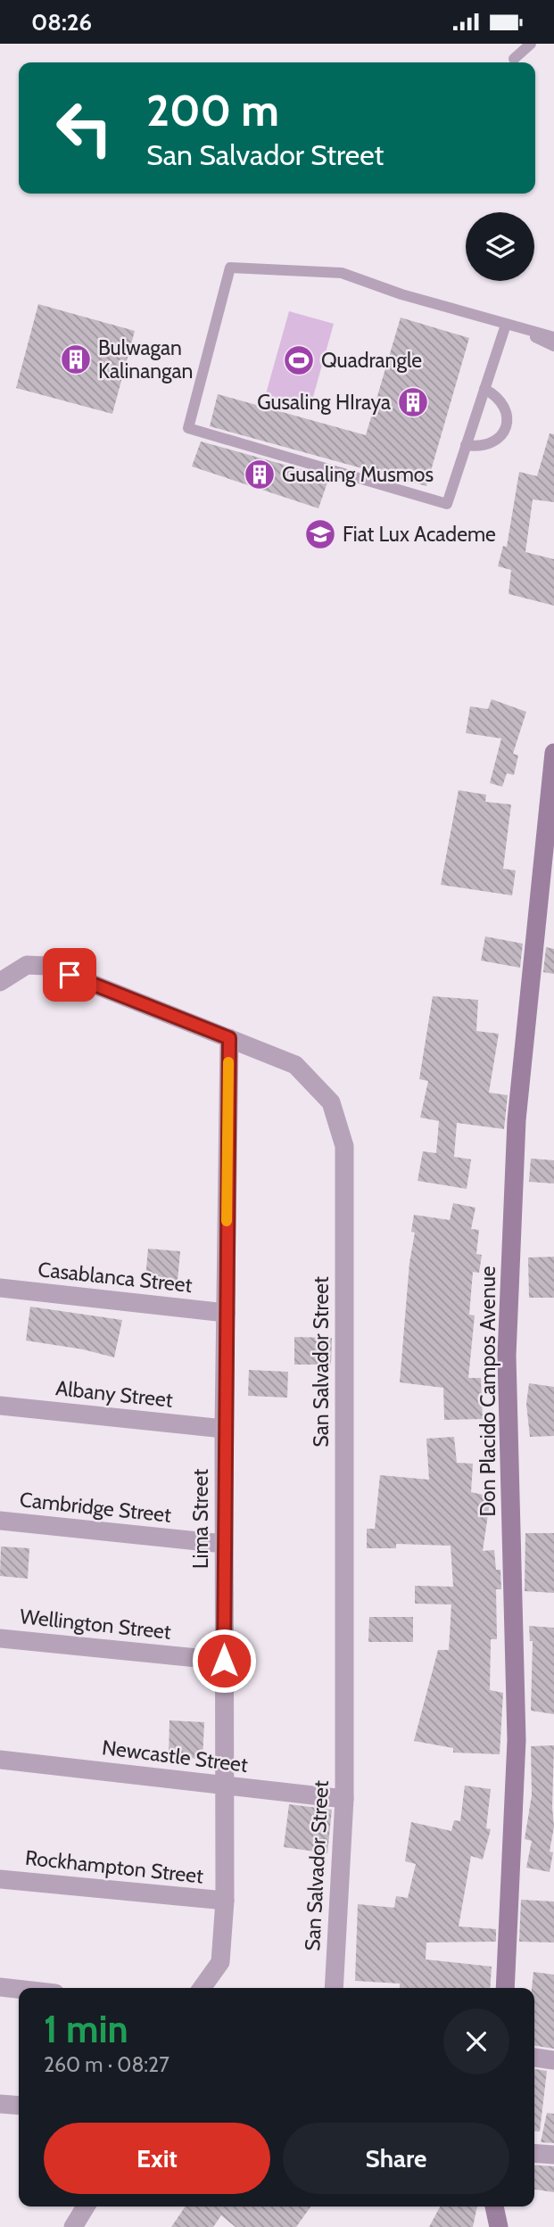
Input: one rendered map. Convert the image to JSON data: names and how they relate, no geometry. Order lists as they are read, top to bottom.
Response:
{
  "streets": {
    "main road": ["Don Placido Campos Avenue"],
    "street": [
      "Casablanca Street",
      "San Salvador Street",
      "Albany Street",
      "Cambridge Street",
      "Lima Street",
      "Wellington Street",
      "Newcastle Street",
      "Rockhampton Street"
    ]
  },
  "crossings": [
    ["Casablanca Street", "Lima Street"],
    ["San Salvador Street", "Lima Street"],
    ["San Salvador Street", "Newcastle Street"],
    ["Albany Street", "Lima Street"],
    ["Cambridge Street", "Lima Street"],
    ["Lima Street", "Wellington Street"],
    ["Lima Street", "Newcastle Street"],
    ["Lima Street", "Rockhampton Street"]
  ],
  "places": {
    "building": ["Bulwagan Kalinangan", "Gusaling HIraya", "Gusaling Musmos"],
    "sports": ["Quadrangle"],
    "school or university": ["Fiat Lux Academe"]
  },
  "page": {
    "status": "08:26",
    "turn": ["200 m", "San Salvador Street"],
    "heading": ["1 min", "260 m · 08:27"],
    "buttons": ["Exit", "Share"]
  }
}
